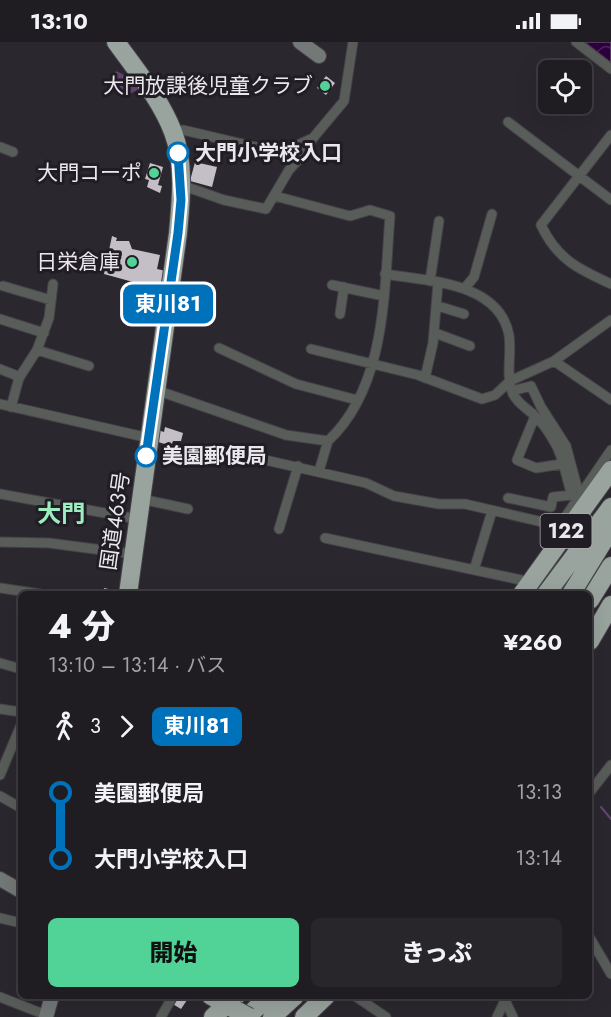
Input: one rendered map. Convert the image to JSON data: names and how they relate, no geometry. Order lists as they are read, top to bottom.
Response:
{
  "streets": {
    "highway": ["国道463号", "122"]
  },
  "districts": ["大門"],
  "places": [
    "大門放課後児童クラブ",
    "大門小学校入口",
    "大門コーポ",
    "日栄倉庫",
    "美園郵便局"
  ],
  "lines": ["bus line 東川81"],
  "page": {
    "status": "13:10",
    "on_map": "東川81",
    "heading": ["4 分", "13:10 – 13:14 · バス", "¥260"],
    "legs": ["3", "東川81"],
    "list": [
      {
        "name": "美園郵便局",
        "value": "13:13"
      },
      {
        "name": "大門小学校入口",
        "value": "13:14"
      }
    ],
    "buttons": ["開始", "きっぷ"]
  }
}
